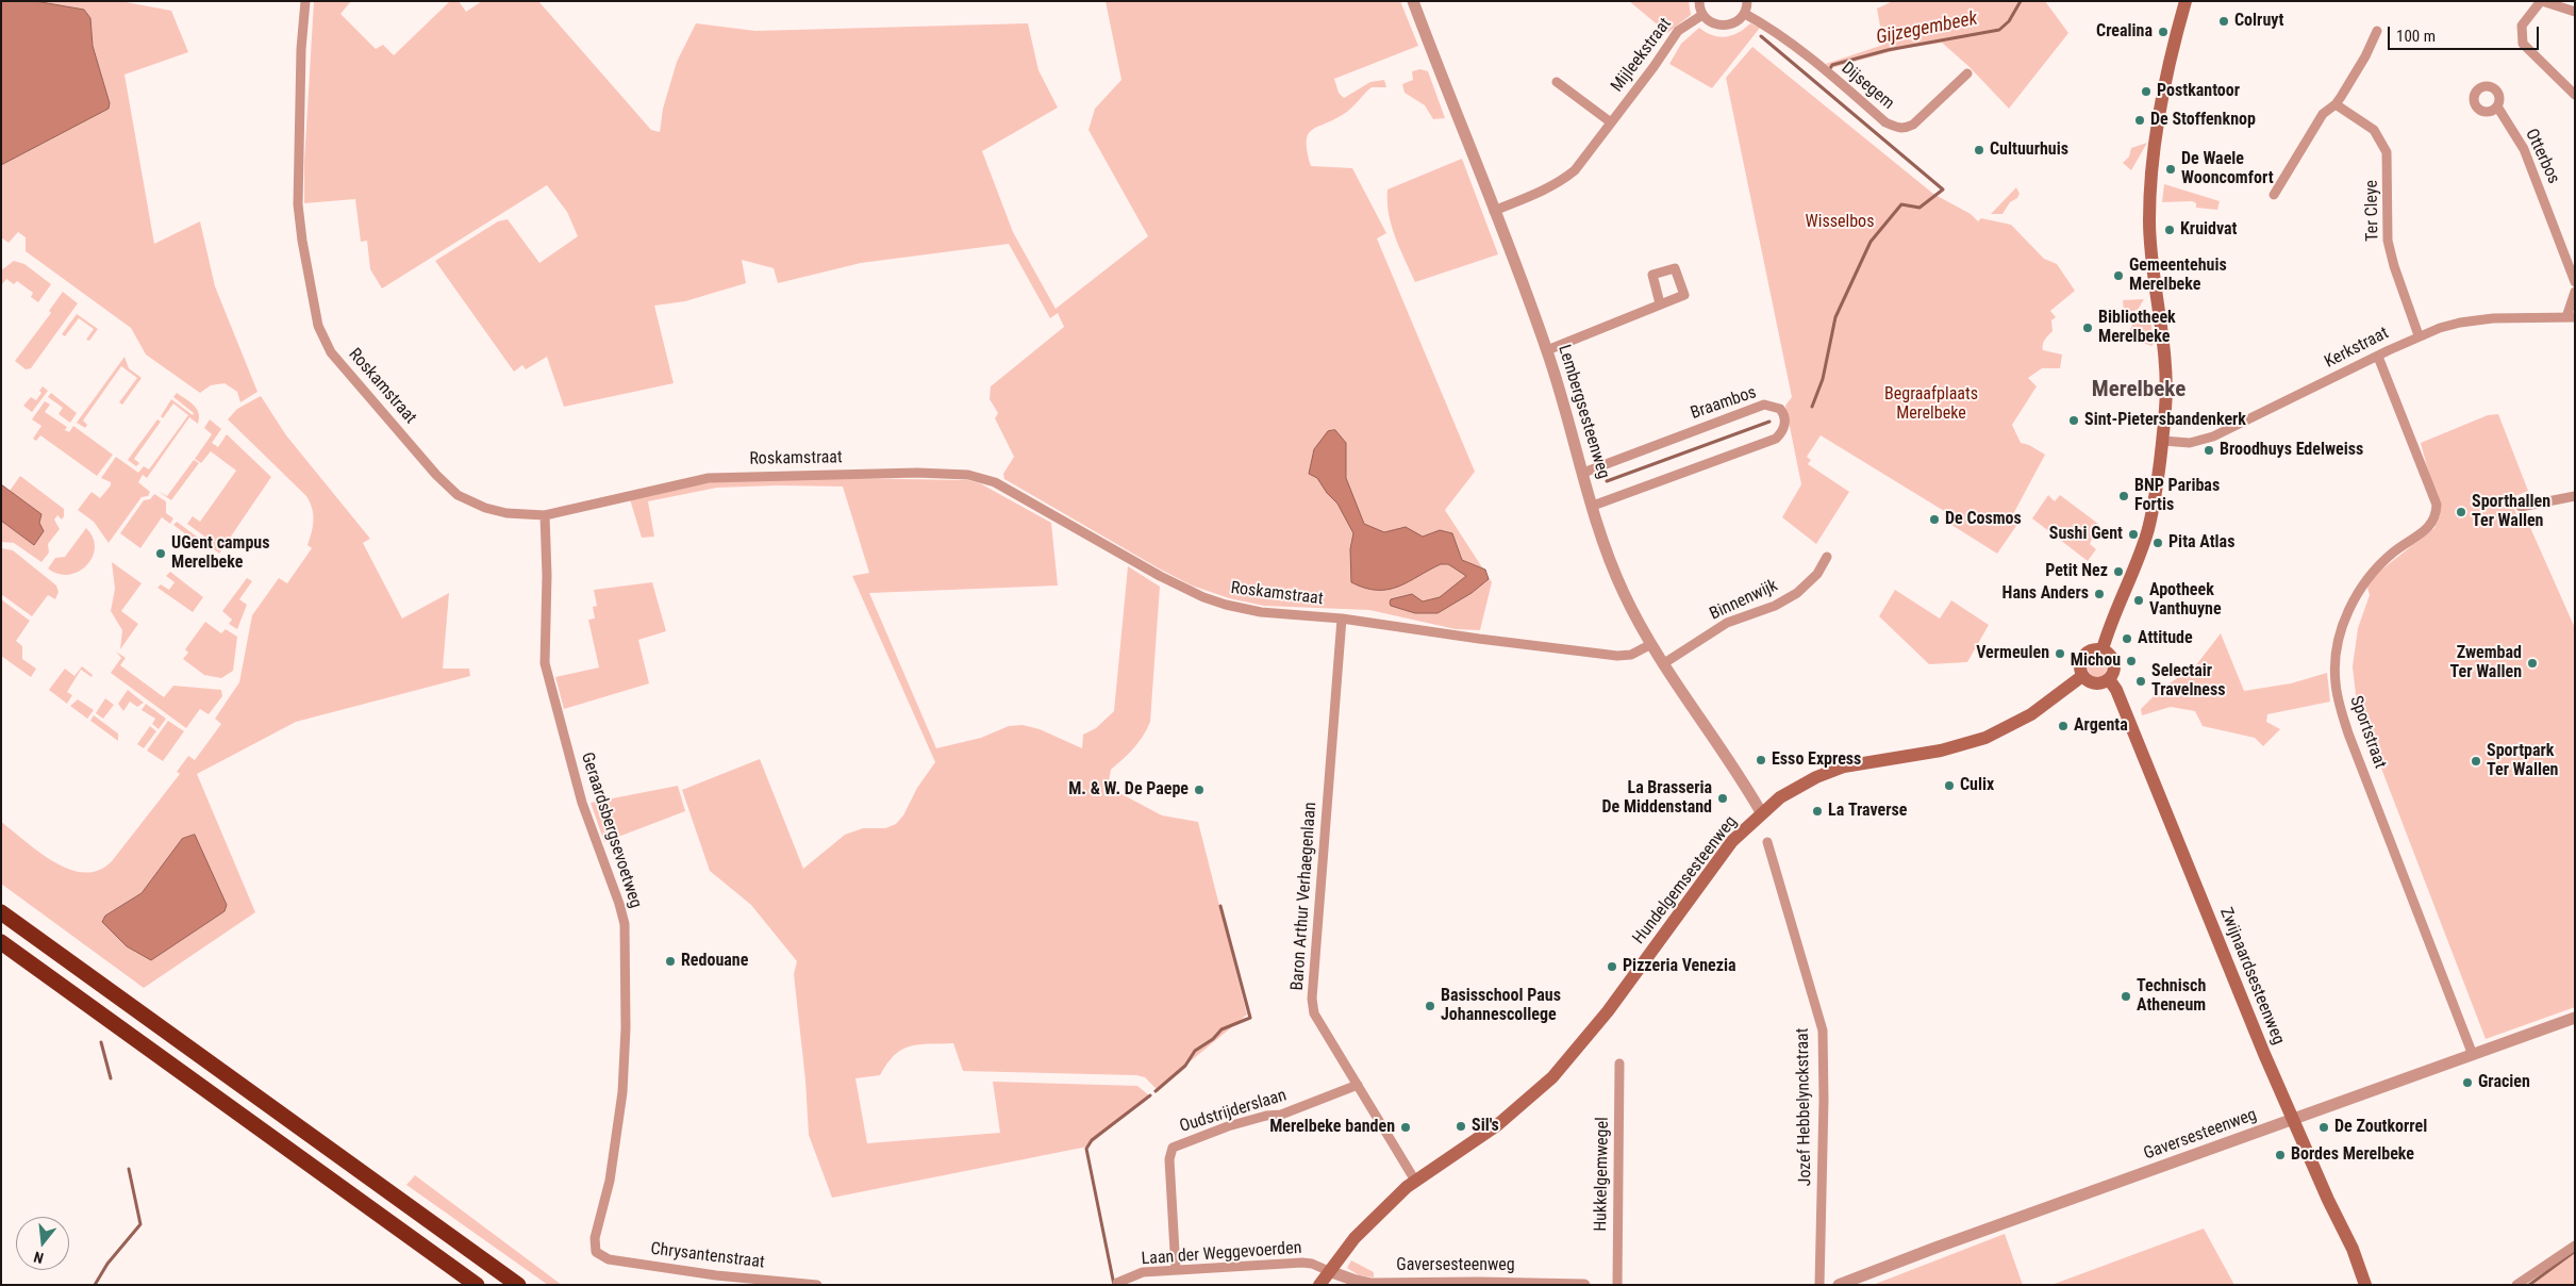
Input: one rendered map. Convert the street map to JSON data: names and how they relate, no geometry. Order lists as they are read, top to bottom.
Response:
{
  "streets": {
    "main road": ["Hundelgemsesteenweg", "Zwijnaardsesteenweg"],
    "street": [
      "Mijleekstraat",
      "Dijsegem",
      "Otterbos",
      "Ter Cleye",
      "Kerkstraat",
      "Roskamstraat",
      "Braambos",
      "Lembergsesteenweg",
      "Binnenwijk",
      "Sportstraat",
      "Geraardsbergsevoetweg",
      "Baron Arthur Verhaegenlaan",
      "Jozef Hebbelynckstraat",
      "Oudstrijderslaan",
      "Gaversesteenweg",
      "Hukkelgemwegel",
      "Laan der Weggevoerden",
      "Chrysantenstraat"
    ]
  },
  "crossings": [
    ["Mijleekstraat", "Lembergsesteenweg"],
    ["Ter Cleye", "Kerkstraat"],
    ["Kerkstraat", "Sportstraat"],
    ["Roskamstraat", "Lembergsesteenweg"],
    ["Roskamstraat", "Geraardsbergsevoetweg"],
    ["Roskamstraat", "Baron Arthur Verhaegenlaan"],
    ["Braambos", "Lembergsesteenweg"],
    ["Lembergsesteenweg", "Binnenwijk"],
    ["Lembergsesteenweg", "Hundelgemsesteenweg"],
    ["Sportstraat", "Gaversesteenweg"],
    ["Geraardsbergsevoetweg", "Chrysantenstraat"],
    ["Hundelgemsesteenweg", "Baron Arthur Verhaegenlaan"],
    ["Hundelgemsesteenweg", "Zwijnaardsesteenweg"],
    ["Hundelgemsesteenweg", "Gaversesteenweg"],
    ["Hundelgemsesteenweg", "Laan der Weggevoerden"],
    ["Baron Arthur Verhaegenlaan", "Oudstrijderslaan"],
    ["Zwijnaardsesteenweg", "Gaversesteenweg"],
    ["Oudstrijderslaan", "Laan der Weggevoerden"],
    ["Gaversesteenweg", "Laan der Weggevoerden"]
  ],
  "districts": ["Merelbeke"],
  "water": ["Gijzegembeek"],
  "parks": ["Wisselbos", "Begraafplaats Merelbeke"],
  "places": [
    "Colruyt",
    "Crealina",
    "Postkantoor",
    "De Stoffenknop",
    "Cultuurhuis",
    "De Waele Wooncomfort",
    "Kruidvat",
    "Gemeentehuis Merelbeke",
    "Bibliotheek Merelbeke",
    "Sint-Pietersbandenkerk",
    "Broodhuys Edelweiss",
    "BNP Paribas Fortis",
    "Sporthallen Ter Wallen",
    "De Cosmos",
    "Sushi Gent",
    "Pita Atlas",
    "UGent campus Merelbeke",
    "Petit Nez",
    "Hans Anders",
    "Apotheek Vanthuyne",
    "Attitude",
    "Vermeulen",
    "Michou",
    "Zwembad Ter Wallen",
    "Selectair Travelness",
    "Argenta",
    "Esso Express",
    "Sportpark Ter Wallen",
    "Culix",
    "M. & W. De Paepe",
    "La Brasseria De Middenstand",
    "La Traverse",
    "Redouane",
    "Pizzeria Venezia",
    "Technisch Atheneum",
    "Basisschool Paus Johannescollege",
    "Gracien",
    "Sil's",
    "Merelbeke banden",
    "De Zoutkorrel",
    "Bordes Merelbeke"
  ],
  "scale_bar": "100 m",
  "north": "bottom"
}
